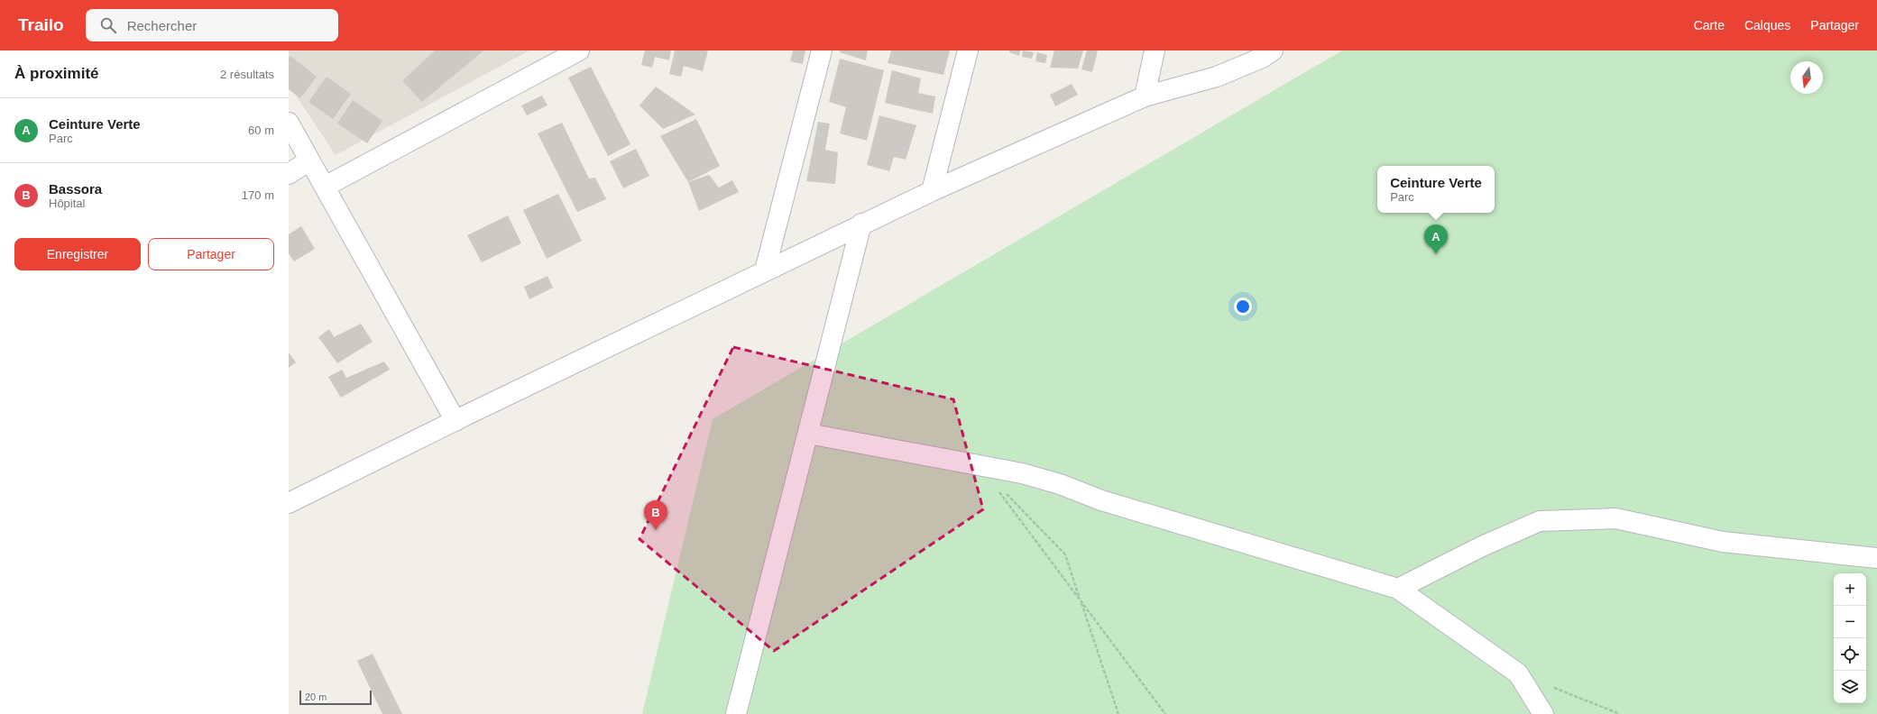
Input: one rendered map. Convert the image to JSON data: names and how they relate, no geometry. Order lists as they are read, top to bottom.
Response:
{
  "scale_bar": "20 m",
  "north": "bottom",
  "page": {
    "header": "Trailo",
    "search": "Rechercher",
    "nav": ["Carte", "Calques", "Partager"],
    "heading": ["À proximité", "2 résultats"],
    "list": [
      {
        "mark": "A",
        "name": "Ceinture Verte",
        "note": "Parc",
        "value": "60 m"
      },
      {
        "mark": "B",
        "name": "Bassora",
        "note": "Hôpital",
        "value": "170 m"
      }
    ],
    "popup": ["Ceinture Verte", "Parc"],
    "pins": ["A", "B"],
    "buttons": ["Enregistrer", "Partager"],
    "map_buttons": ["+", "−"],
    "scale": "20 m"
  }
}
